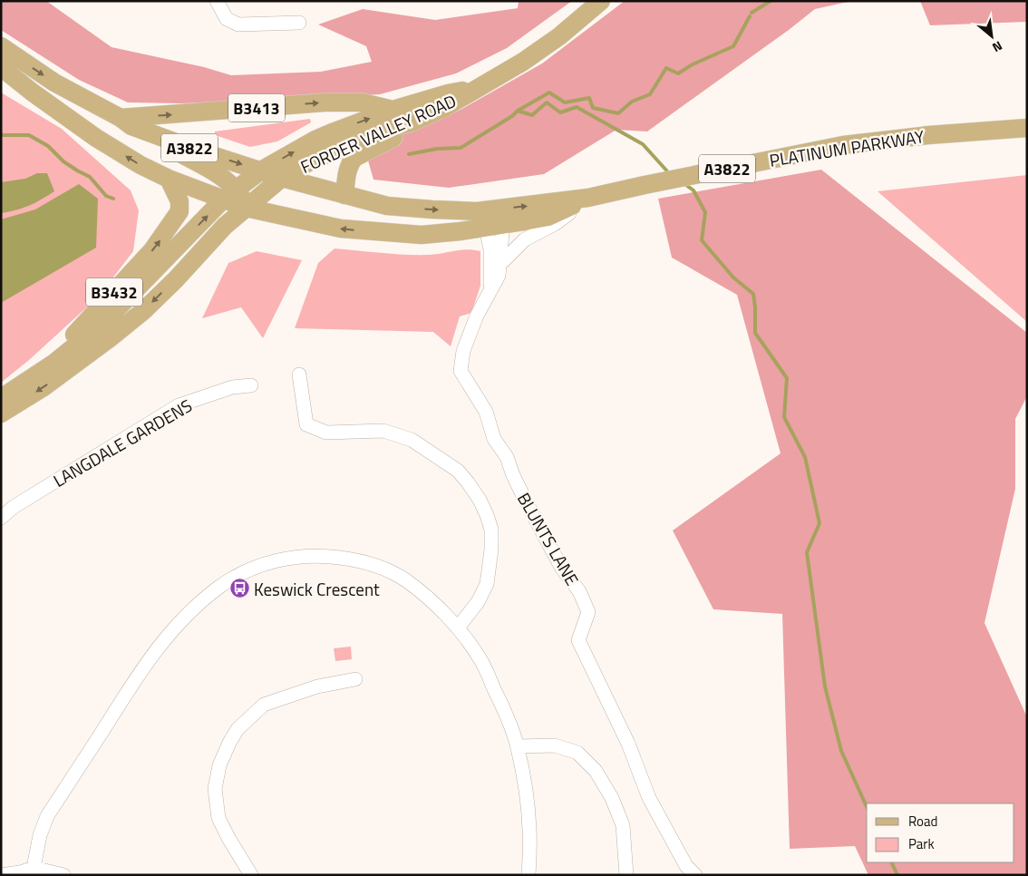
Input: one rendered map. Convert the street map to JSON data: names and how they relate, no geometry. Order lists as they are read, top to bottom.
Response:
{
  "streets": {
    "main road": [
      "B3413",
      "FORDER VALLEY ROAD",
      "A3822",
      "PLATINUM PARKWAY",
      "B3432"
    ],
    "street": ["LANGDALE GARDENS", "BLUNTS LANE"]
  },
  "crossings": [
    ["B3413", "FORDER VALLEY ROAD"],
    ["FORDER VALLEY ROAD", "PLATINUM PARKWAY"],
    ["A3822", "PLATINUM PARKWAY"],
    ["A3822", "B3432"],
    ["PLATINUM PARKWAY", "BLUNTS LANE"]
  ],
  "places": {
    "bus stop": ["Keswick Crescent"]
  },
  "legend": ["Road", "Park"],
  "north": "bottom right"
}
